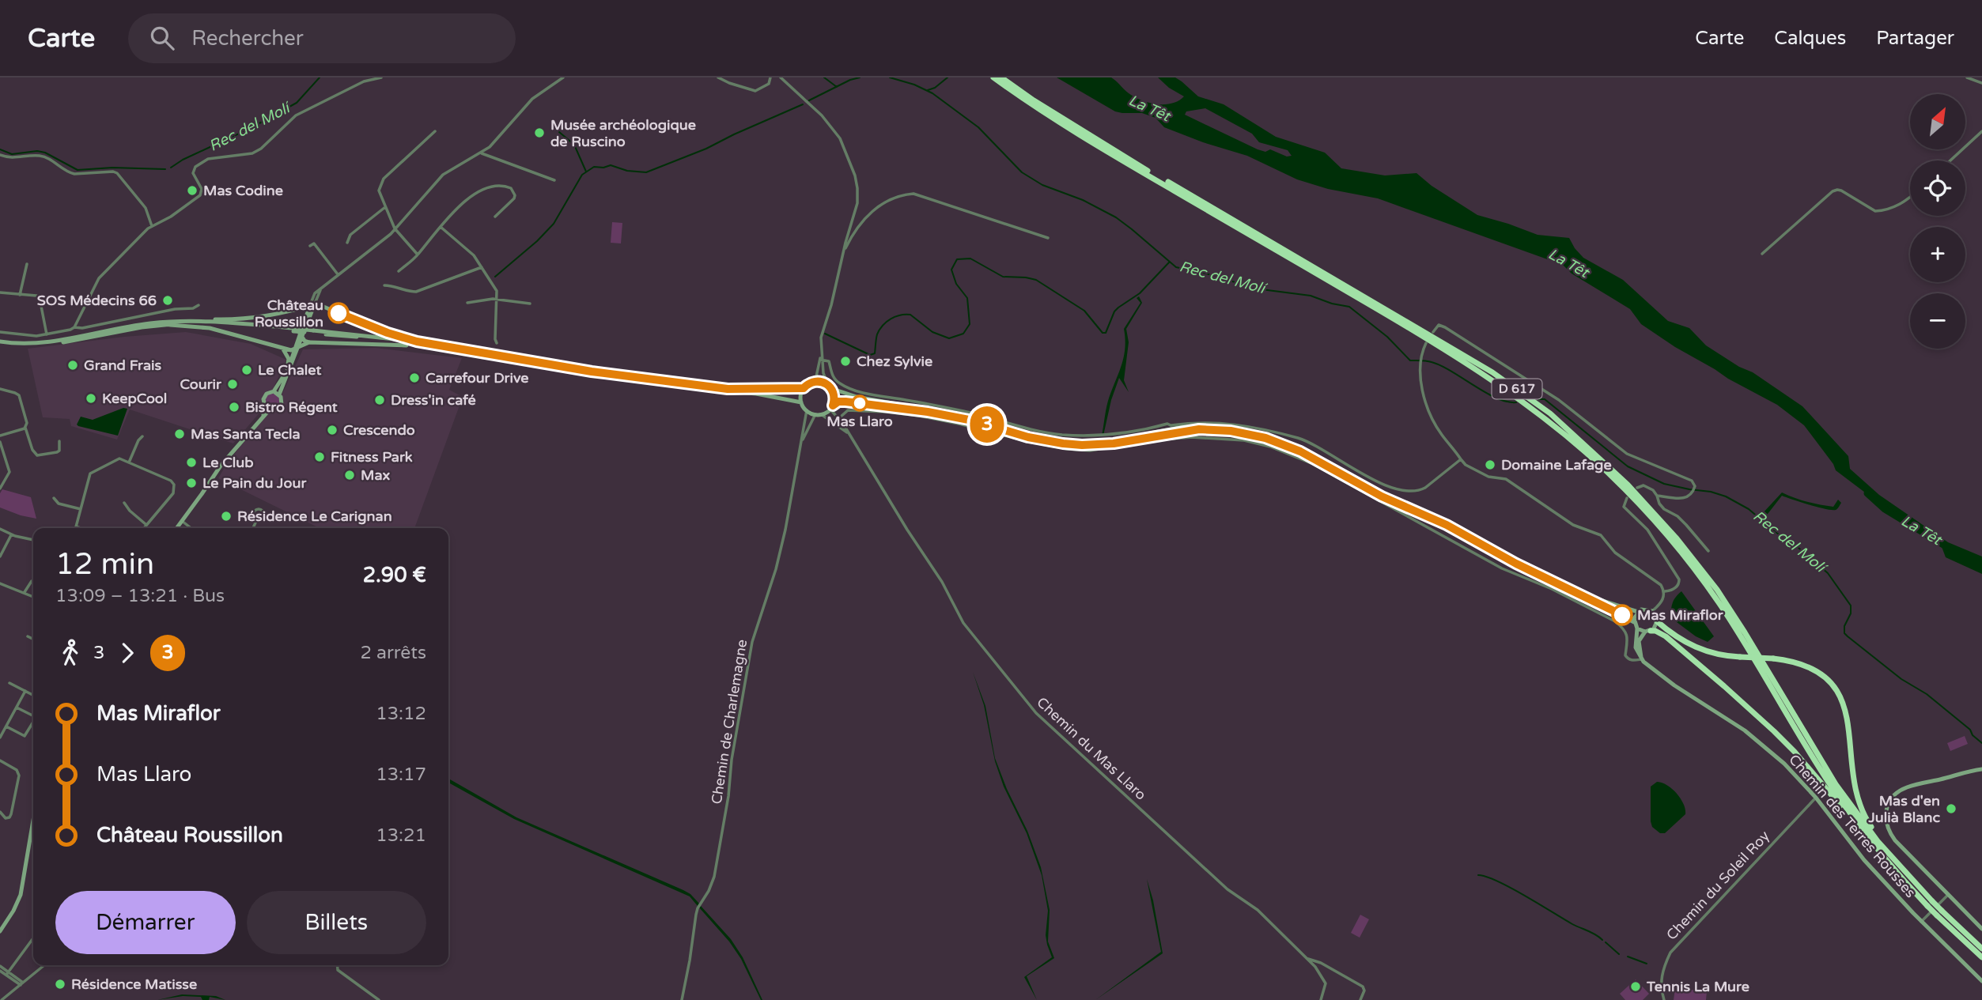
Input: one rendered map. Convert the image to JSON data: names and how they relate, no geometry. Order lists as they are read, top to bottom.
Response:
{
  "streets": {
    "highway": ["D 617"],
    "main road": ["Chemin des Terres Rousses"],
    "street": ["Chemin de Charlemagne", "Chemin du Mas Llaro", "Chemin du Soleil Roy"]
  },
  "crossings": [
    ["Chemin de Charlemagne", "Chemin du Mas Llaro"],
    ["Chemin des Terres Rousses", "Chemin du Soleil Roy"]
  ],
  "water": ["La Têt", "Rec del Molí"],
  "places": [
    "Musée archéologique de Ruscino",
    "Mas Codine",
    "SOS Médecins 66",
    "Château Roussillon",
    "Chez Sylvie",
    "Grand Frais",
    "Le Chalet",
    "Carrefour Drive",
    "Courir",
    "KeepCool",
    "Dress'in café",
    "Mas Llaro",
    "Bistro Régent",
    "Crescendo",
    "Mas Santa Tecla",
    "Fitness Park",
    "Le Club",
    "Domaine Lafage",
    "Max",
    "Le Pain du Jour",
    "Résidence Le Carignan",
    "Mas Miraflor",
    "Mas d'en Julià Blanc",
    "Résidence Matisse",
    "Tennis La Mure"
  ],
  "lines": ["bus line 3"],
  "north": "top right",
  "page": {
    "header": "Carte",
    "search": "Rechercher",
    "nav": ["Carte", "Calques", "Partager"],
    "on_map": "3",
    "map_buttons": ["+", "−"],
    "heading": ["12 min", "13:09 – 13:21 · Bus", "2.90 €"],
    "legs": ["3", "3", "2 arrêts"],
    "list": [
      {
        "name": "Mas Miraflor",
        "value": "13:12"
      },
      {
        "name": "Mas Llaro",
        "value": "13:17"
      },
      {
        "name": "Château Roussillon",
        "value": "13:21"
      }
    ],
    "buttons": ["Démarrer", "Billets"]
  }
}
